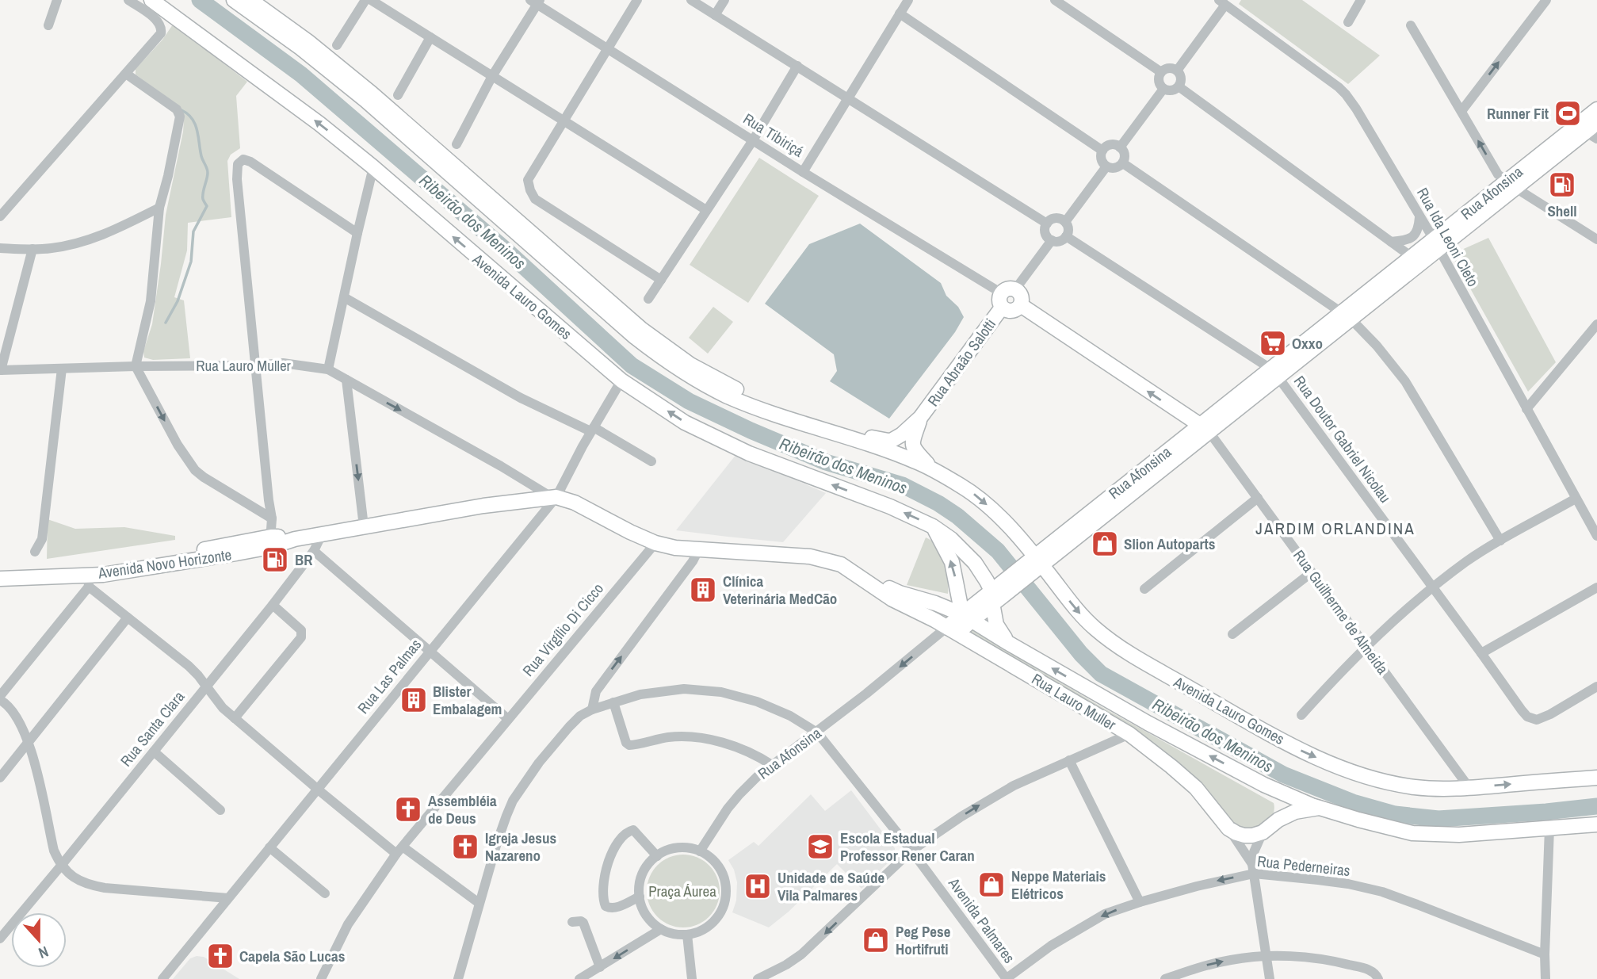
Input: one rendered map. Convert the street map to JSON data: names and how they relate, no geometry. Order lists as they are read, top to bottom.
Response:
{
  "streets": {
    "main road": [
      "Rua Afonsina",
      "Avenida Lauro Gomes",
      "Rua Abraão Salotti",
      "Rua Lauro Muller",
      "Avenida Novo Horizonte",
      "Rua Guilherme de Almeida"
    ],
    "street": [
      "Rua Tibiriçá",
      "Rua Ida Leoni Cleto",
      "Rua Doutor Gabriel Nicolau",
      "Rua Virgílio Di Cicco",
      "Rua Las Palmas",
      "Rua Santa Clara",
      "Rua Pederneiras",
      "Avenida Palmares"
    ]
  },
  "crossings": [
    ["Rua Tibiriçá", "Rua Abraão Salotti"],
    ["Rua Tibiriçá", "Rua Guilherme de Almeida"],
    ["Rua Afonsina", "Rua Ida Leoni Cleto"],
    ["Rua Afonsina", "Avenida Lauro Gomes"],
    ["Rua Afonsina", "Rua Lauro Muller"],
    ["Rua Afonsina", "Rua Doutor Gabriel Nicolau"],
    ["Rua Afonsina", "Rua Guilherme de Almeida"],
    ["Rua Afonsina", "Avenida Palmares"],
    ["Avenida Lauro Gomes", "Rua Abraão Salotti"],
    ["Avenida Lauro Gomes", "Rua Lauro Muller"],
    ["Avenida Lauro Gomes", "Rua Guilherme de Almeida"],
    ["Avenida Lauro Gomes", "Rua Las Palmas"],
    ["Rua Abraão Salotti", "Rua Doutor Gabriel Nicolau"],
    ["Rua Abraão Salotti", "Rua Guilherme de Almeida"],
    ["Rua Lauro Muller", "Avenida Novo Horizonte"],
    ["Rua Lauro Muller", "Rua Virgílio Di Cicco"],
    ["Rua Lauro Muller", "Rua Las Palmas"],
    ["Avenida Novo Horizonte", "Rua Las Palmas"],
    ["Avenida Novo Horizonte", "Rua Santa Clara"],
    ["Rua Pederneiras", "Avenida Palmares"]
  ],
  "districts": ["JARDIM ORLANDINA"],
  "water": ["Ribeirão dos Meninos"],
  "parks": ["Praça Áurea"],
  "places": {
    "sports": ["Runner Fit"],
    "fuel station": ["Shell", "BR"],
    "supermarket": ["Oxxo"],
    "shop": ["Slion Autoparts", "Neppe Materiais Elétricos", "Peg Pese Hortifruti"],
    "building": ["Clínica Veterinária MedCão", "Blister Embalagem"],
    "church": ["Assembléia de Deus", "Igreja Jesus Nazareno", "Capela São Lucas"],
    "school or university": ["Escola Estadual Professor Rener Caran"],
    "hospital": ["Unidade de Saúde Vila Palmares"]
  },
  "north": "bottom"
}
